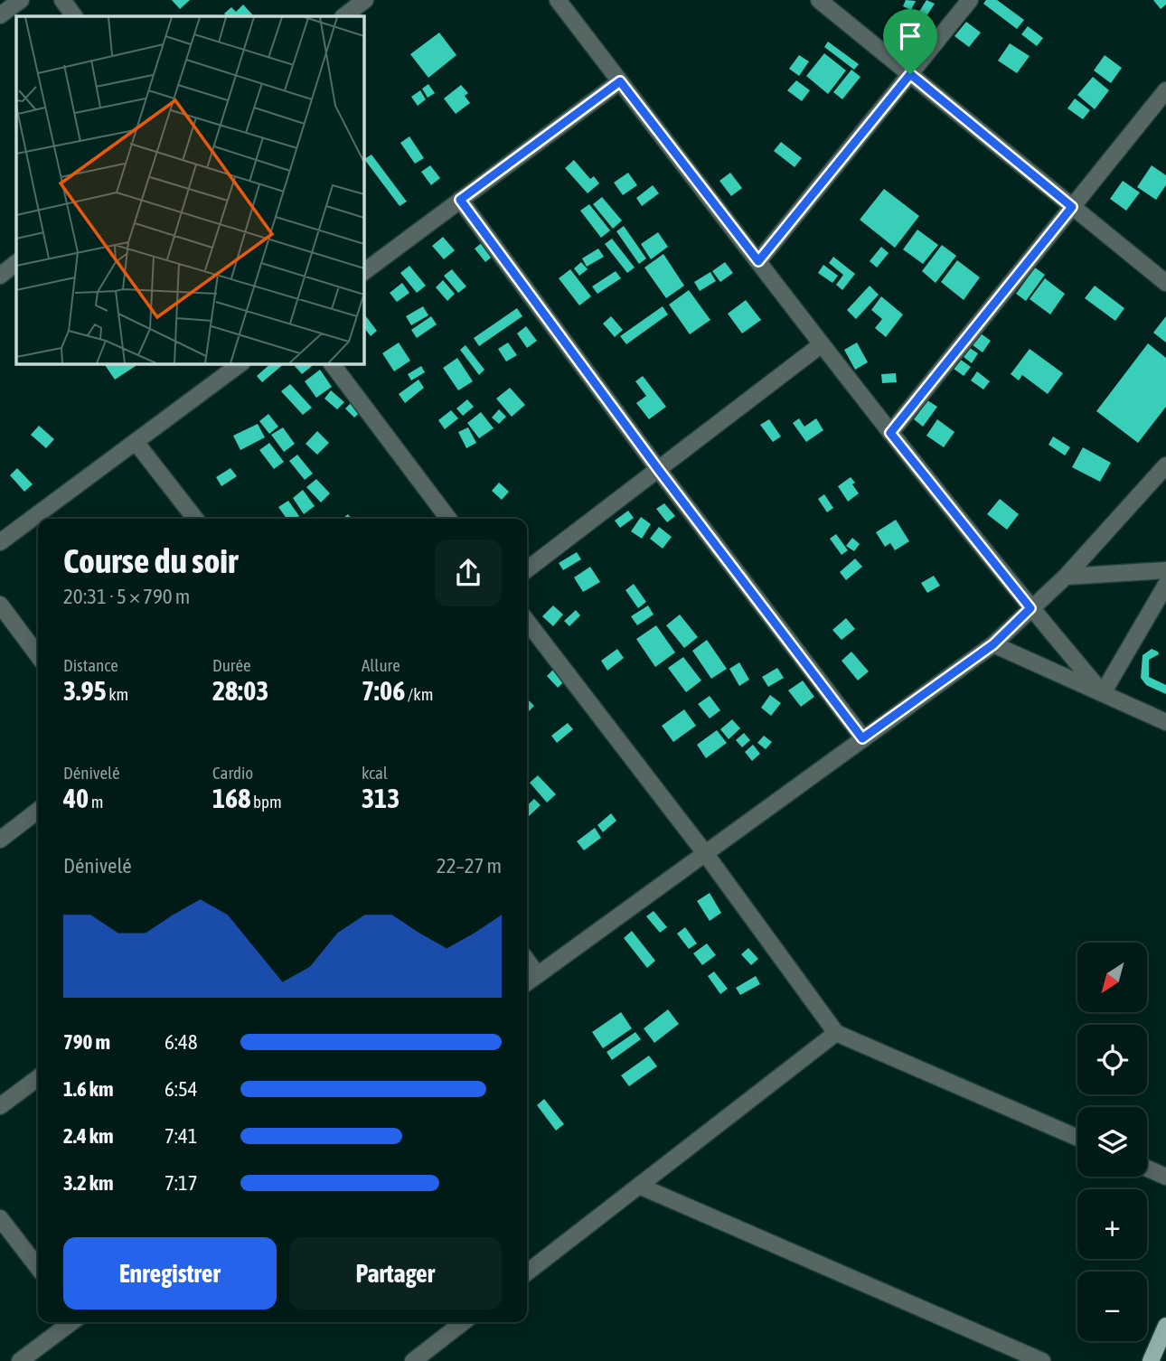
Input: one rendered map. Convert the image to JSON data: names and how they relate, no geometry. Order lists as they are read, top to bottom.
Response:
{
  "north": "bottom left",
  "page": {
    "heading": ["Course du soir", "20:31 · 5 × 790 m"],
    "stats": [
      ["Distance", "3.95 km"],
      ["Durée", "28:03"],
      ["Allure", "7:06 /km"],
      ["Dénivelé", "40 m"],
      ["Cardio", "168 bpm"],
      ["kcal", "313"]
    ],
    "chart": ["Dénivelé", "22–27 m"],
    "map_buttons": ["+", "−"],
    "list": [
      {
        "name": "790 m",
        "note": "6:48"
      },
      {
        "name": "1.6 km",
        "note": "6:54"
      },
      {
        "name": "2.4 km",
        "note": "7:41"
      },
      {
        "name": "3.2 km",
        "note": "7:17"
      }
    ],
    "buttons": ["Enregistrer", "Partager"]
  }
}
